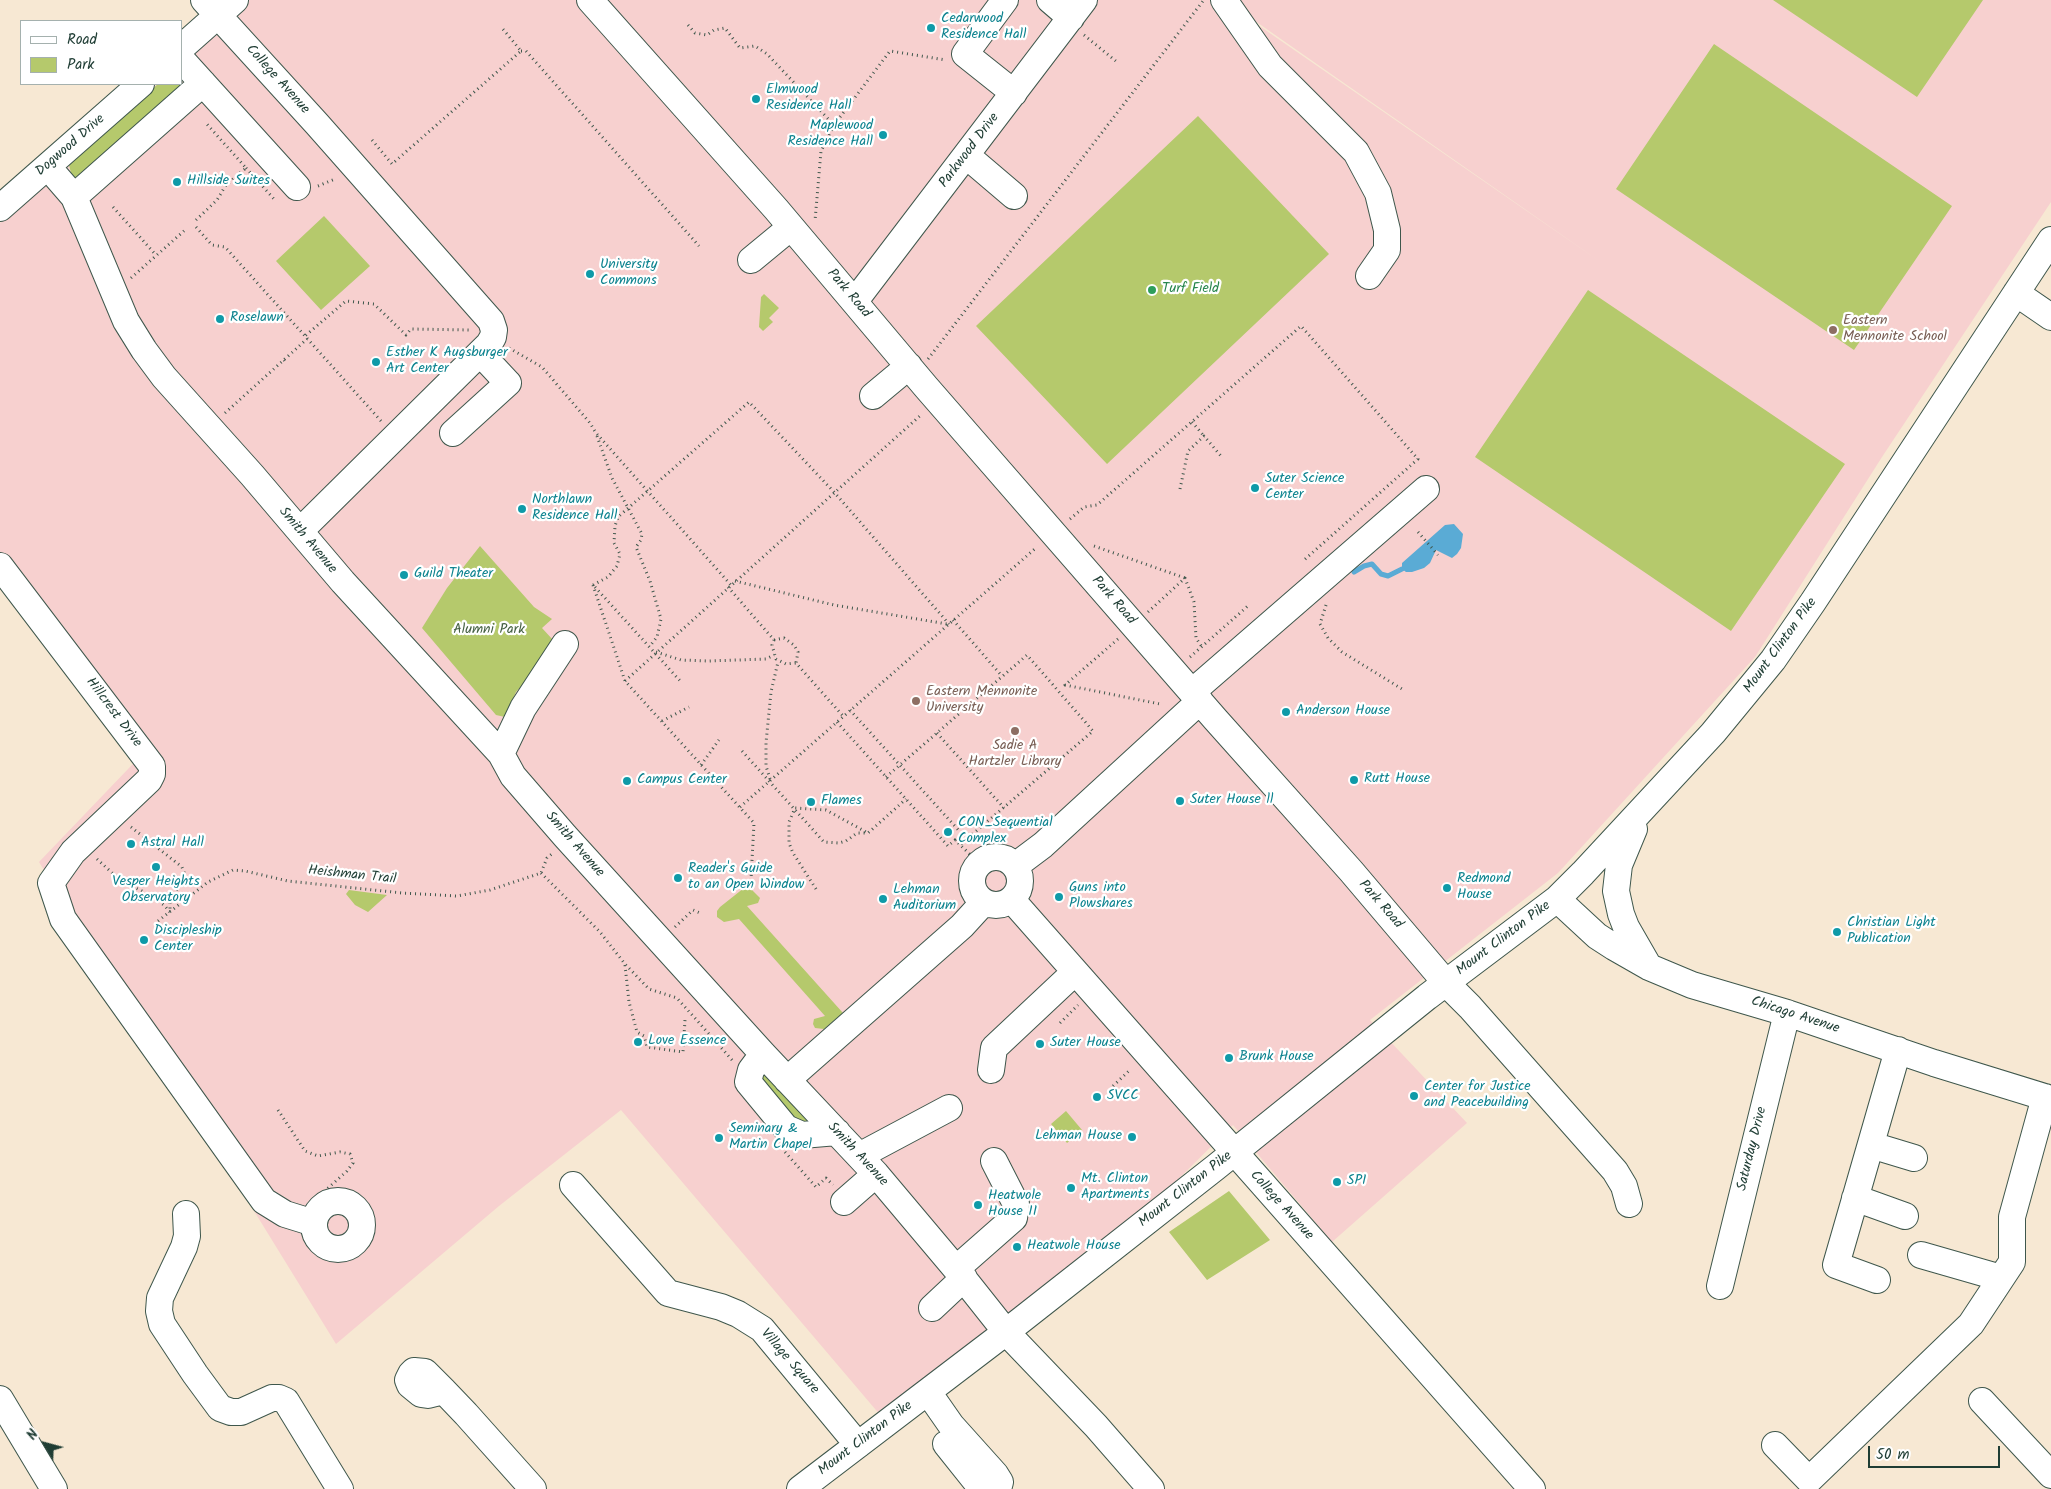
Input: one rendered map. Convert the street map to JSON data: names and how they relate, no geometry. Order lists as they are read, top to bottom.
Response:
{
  "streets": {
    "street": [
      "College Avenue",
      "Dogwood Drive",
      "Parkwood Drive",
      "Park Road",
      "Smith Avenue",
      "Mount Clinton Pike",
      "Hillcrest Drive",
      "Chicago Avenue",
      "Saturday Drive",
      "Village Square"
    ],
    "path": ["Heishman Trail"]
  },
  "crossings": [
    ["College Avenue", "Mount Clinton Pike"],
    ["Dogwood Drive", "Smith Avenue"],
    ["Parkwood Drive", "Park Road"],
    ["Park Road", "Mount Clinton Pike"],
    ["Smith Avenue", "Mount Clinton Pike"],
    ["Mount Clinton Pike", "Chicago Avenue"],
    ["Mount Clinton Pike", "Village Square"],
    ["Chicago Avenue", "Saturday Drive"]
  ],
  "parks": ["Alumni Park"],
  "places": [
    "Cedarwood Residence Hall",
    "Elmwood Residence Hall",
    "Maplewood Residence Hall",
    "Hillside Suites",
    "University Commons",
    "Turf Field",
    "Roselawn",
    "Eastern Mennonite School",
    "Esther K Augsburger Art Center",
    "Suter Science Center",
    "Northlawn Residence Hall",
    "Guild Theater",
    "Eastern Mennonite University",
    "Anderson House",
    "Sadie A Hartzler Library",
    "Rutt House",
    "Campus Center",
    "Suter House ll",
    "Flames",
    "CON_Sequential Complex",
    "Astral Hall",
    "Vesper Heights Observatory",
    "Reader's Guide to an Open Window",
    "Redmond House",
    "Guns into Plowshares",
    "Lehman Auditorium",
    "Christian Light Publication",
    "Discipleship Center",
    "Love Essence",
    "Suter House",
    "Brunk House",
    "Center for Justice and Peacebuilding",
    "SVCC",
    "Lehman House",
    "Seminary & Martin Chapel",
    "SPI",
    "Mt. Clinton Apartments",
    "Heatwole House II",
    "Heatwole House"
  ],
  "legend": ["Road", "Park"],
  "scale_bar": "50 m",
  "north": "top left"
}
